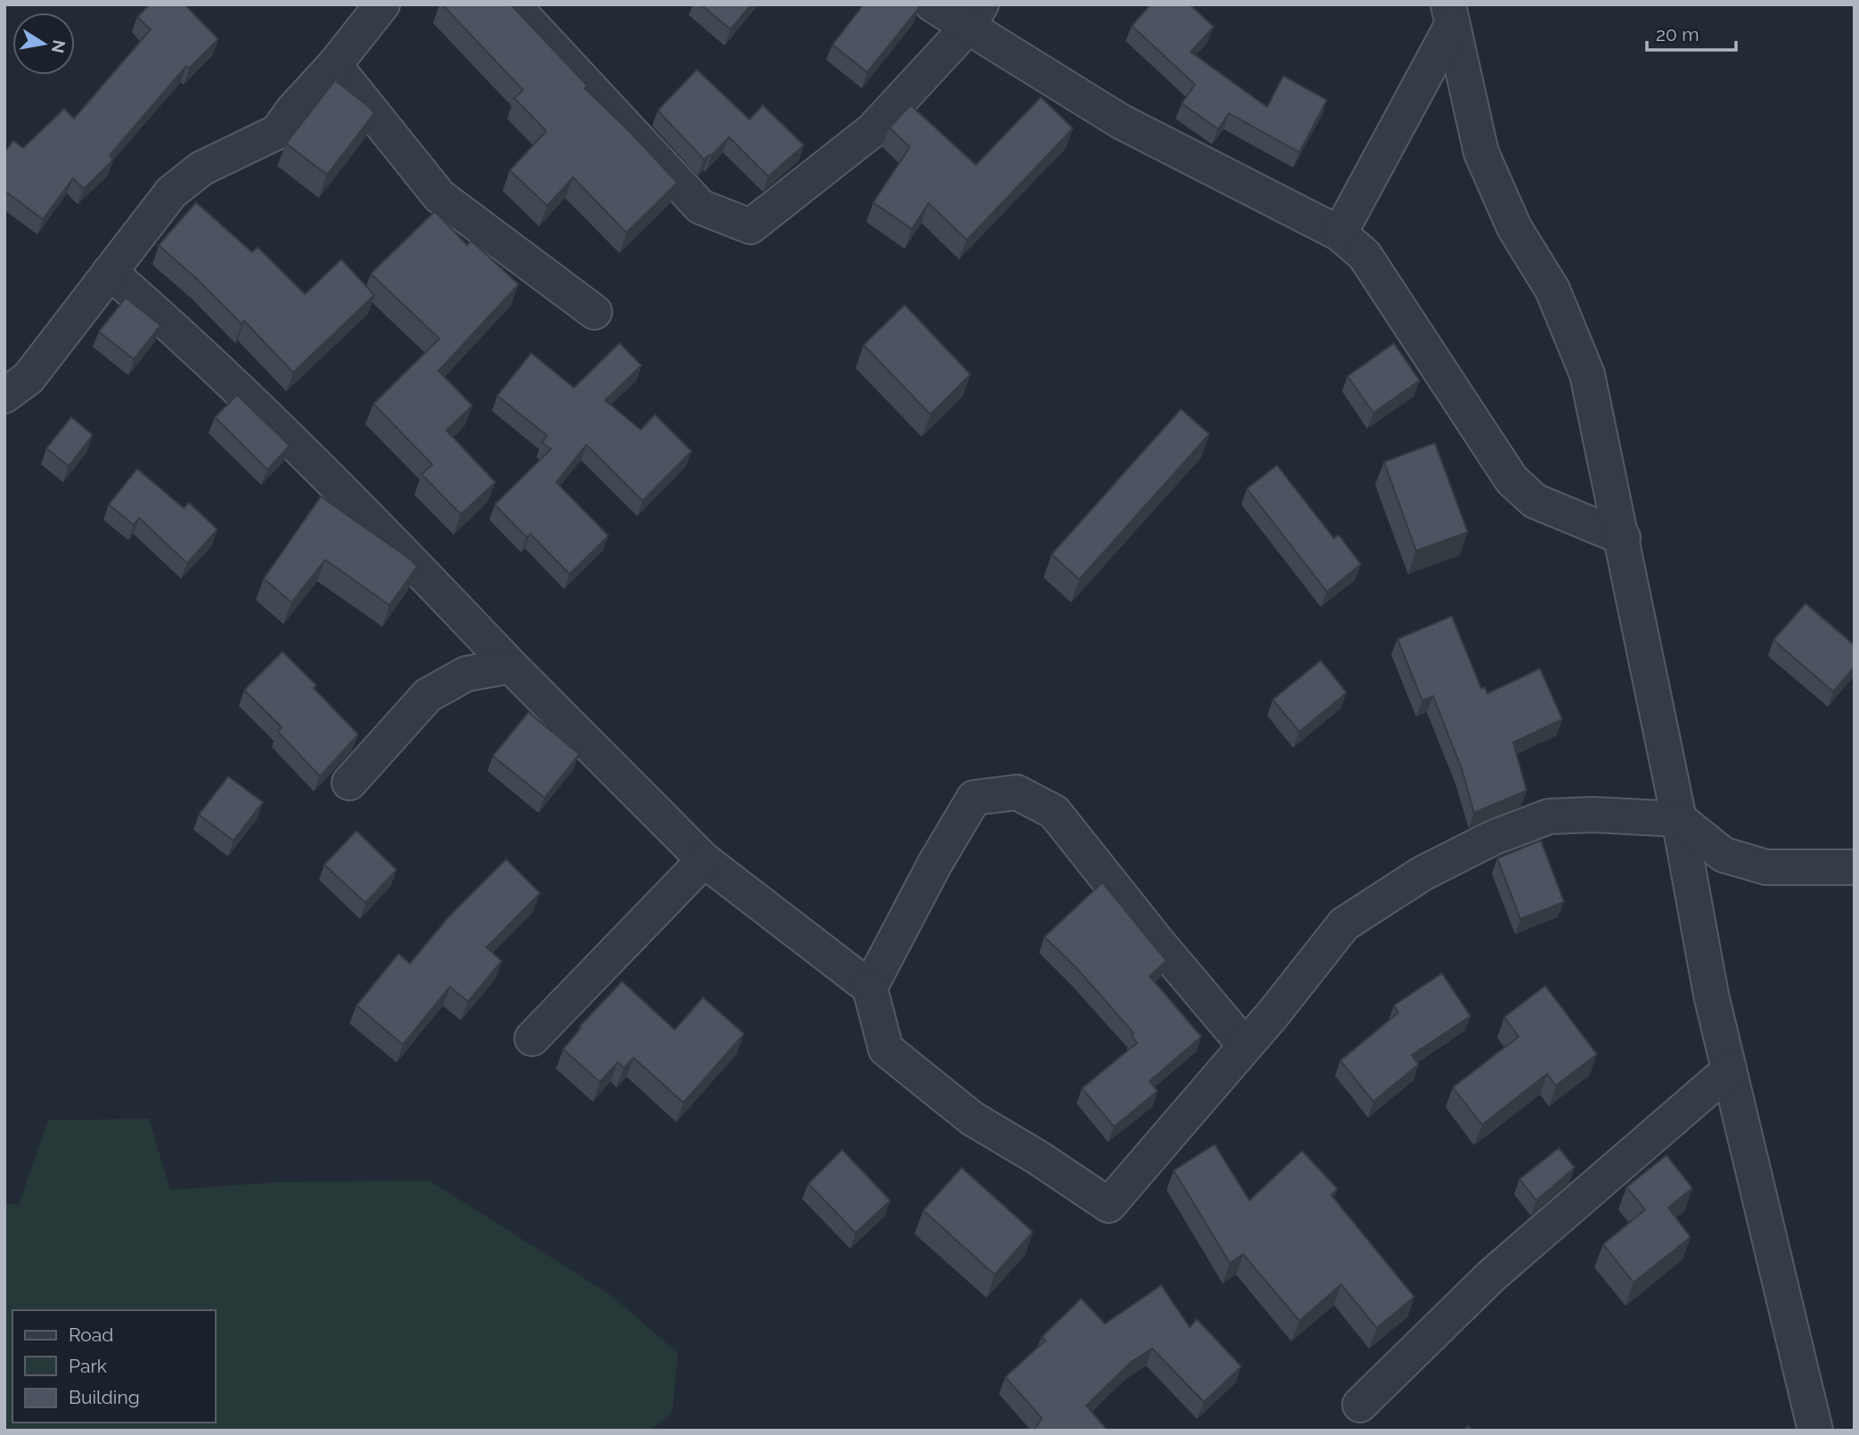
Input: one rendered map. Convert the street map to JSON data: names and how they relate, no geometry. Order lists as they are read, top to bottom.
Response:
{
  "legend": ["Road", "Park", "Building"],
  "scale_bar": "20 m",
  "north": "right"
}
